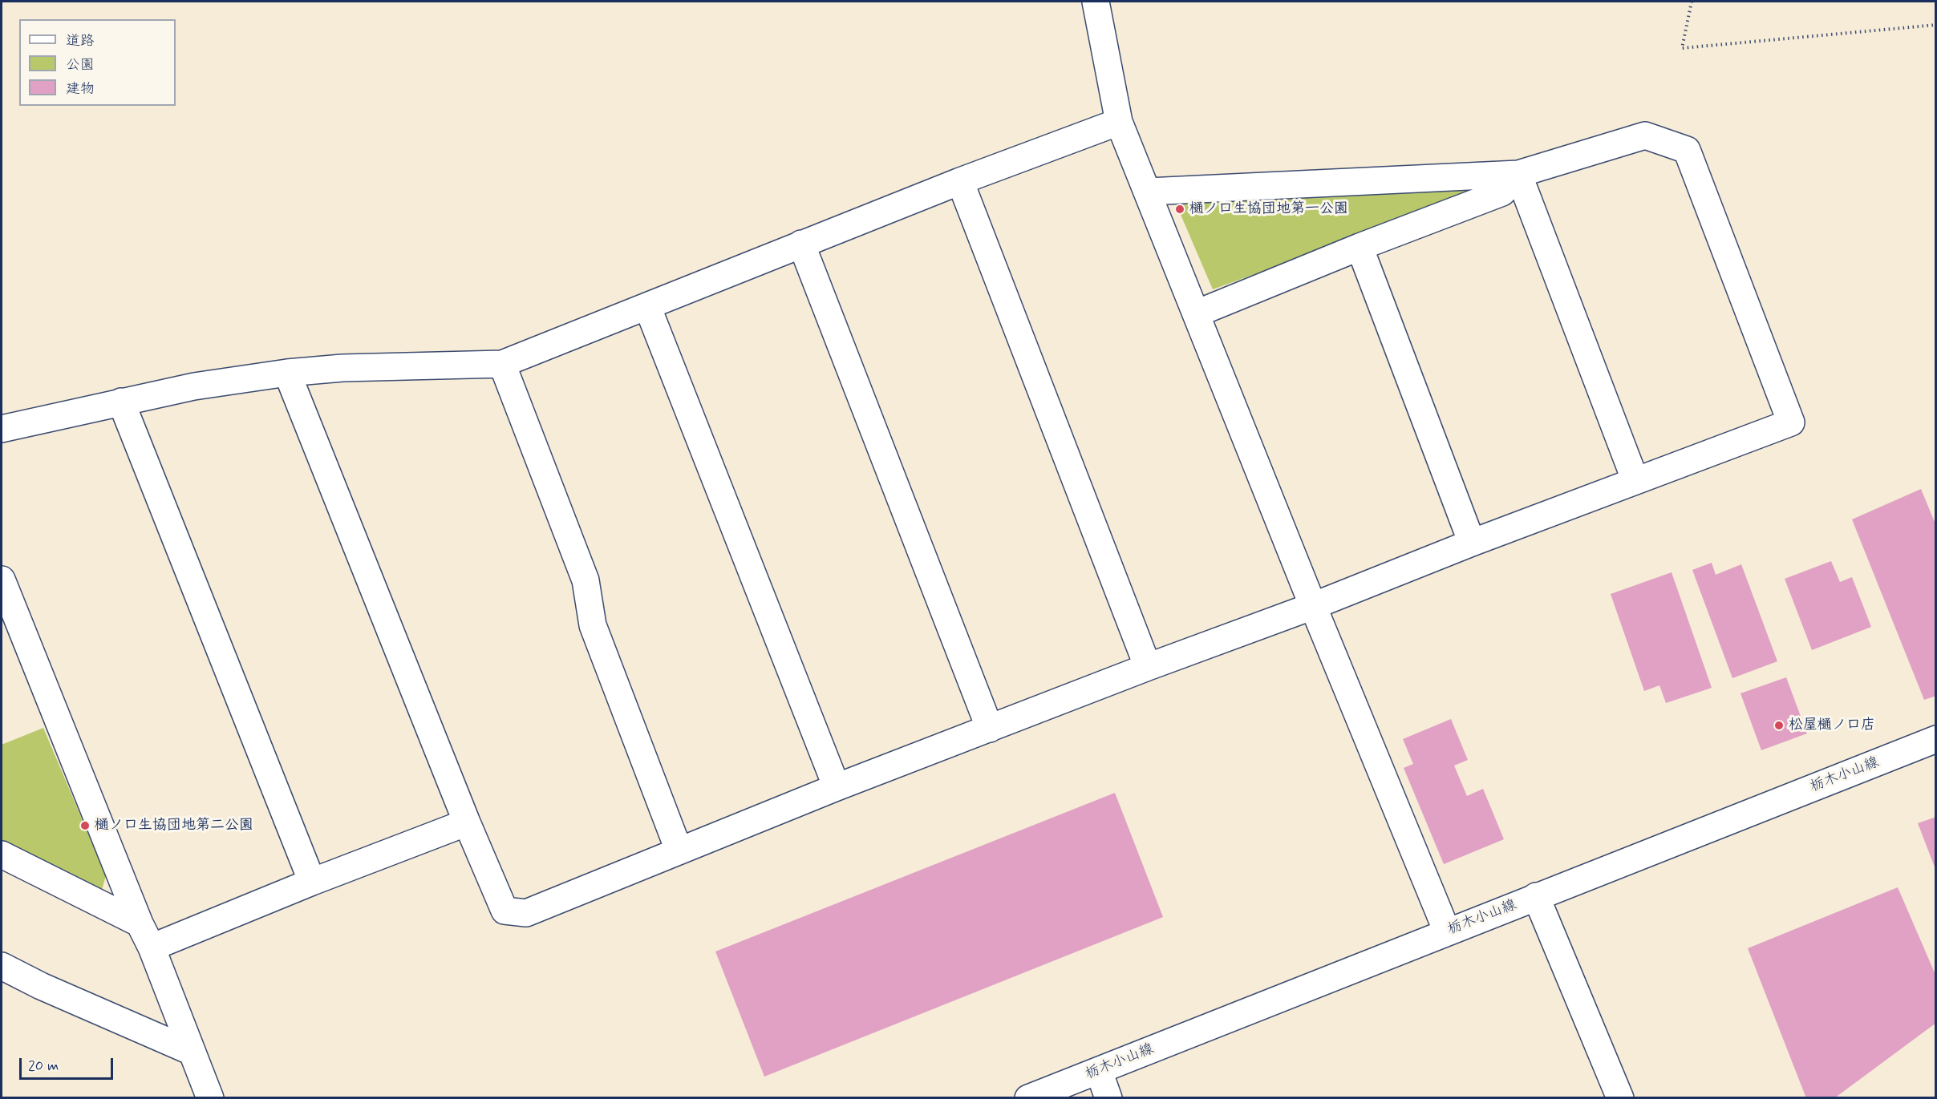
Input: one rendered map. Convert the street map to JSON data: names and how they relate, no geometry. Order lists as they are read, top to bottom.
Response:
{
  "streets": {
    "street": ["栃木小山線"]
  },
  "places": ["樋ノ口生協団地第一公園", "松屋樋ノ口店", "樋ノ口生協団地第二公園"],
  "legend": ["道路", "公園", "建物"],
  "scale_bar": "20 m"
}
